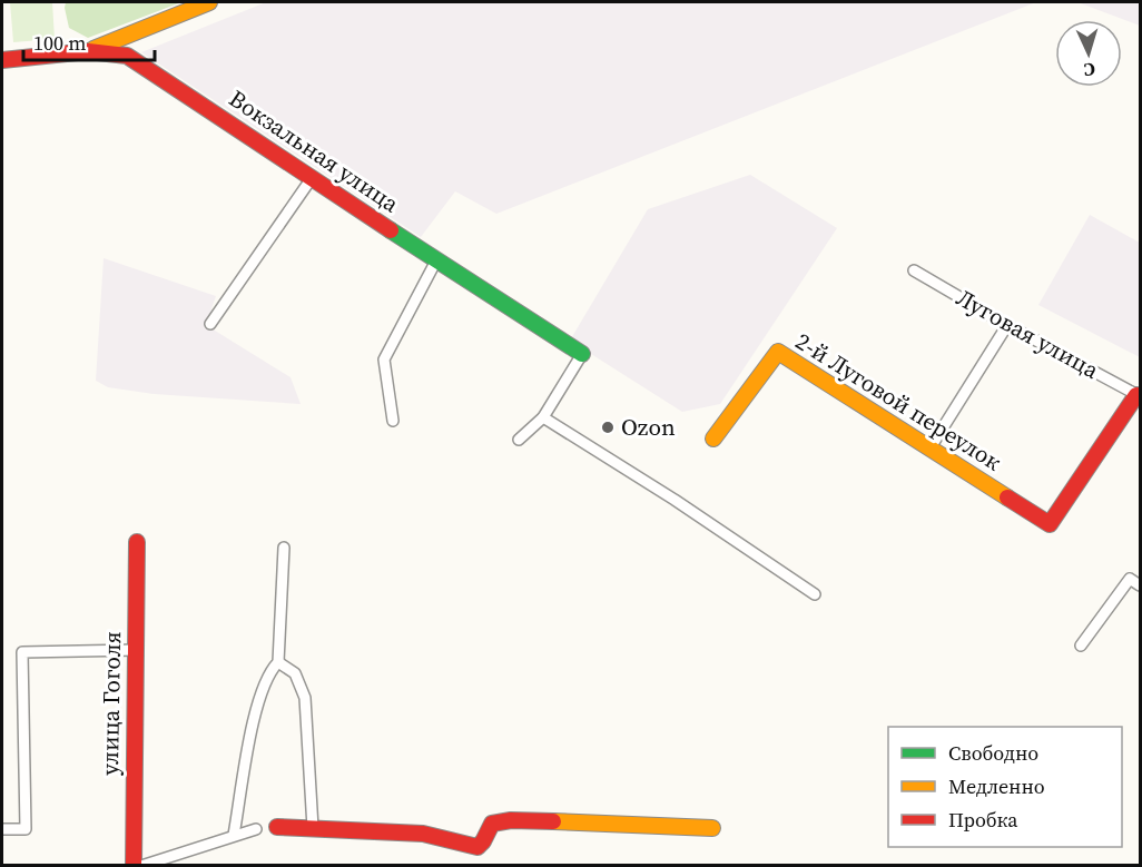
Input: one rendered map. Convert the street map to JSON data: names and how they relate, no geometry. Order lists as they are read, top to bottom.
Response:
{
  "streets": {
    "street": [
      "Вокзальная улица",
      "Луговая улица",
      "2-й Луговой переулок",
      "улица Гоголя"
    ]
  },
  "crossings": [
    ["Луговая улица", "2-й Луговой переулок"]
  ],
  "places": ["Ozon"],
  "legend": ["Свободно", "Медленно", "Пробка"],
  "scale_bar": "100 m",
  "north": "bottom"
}
